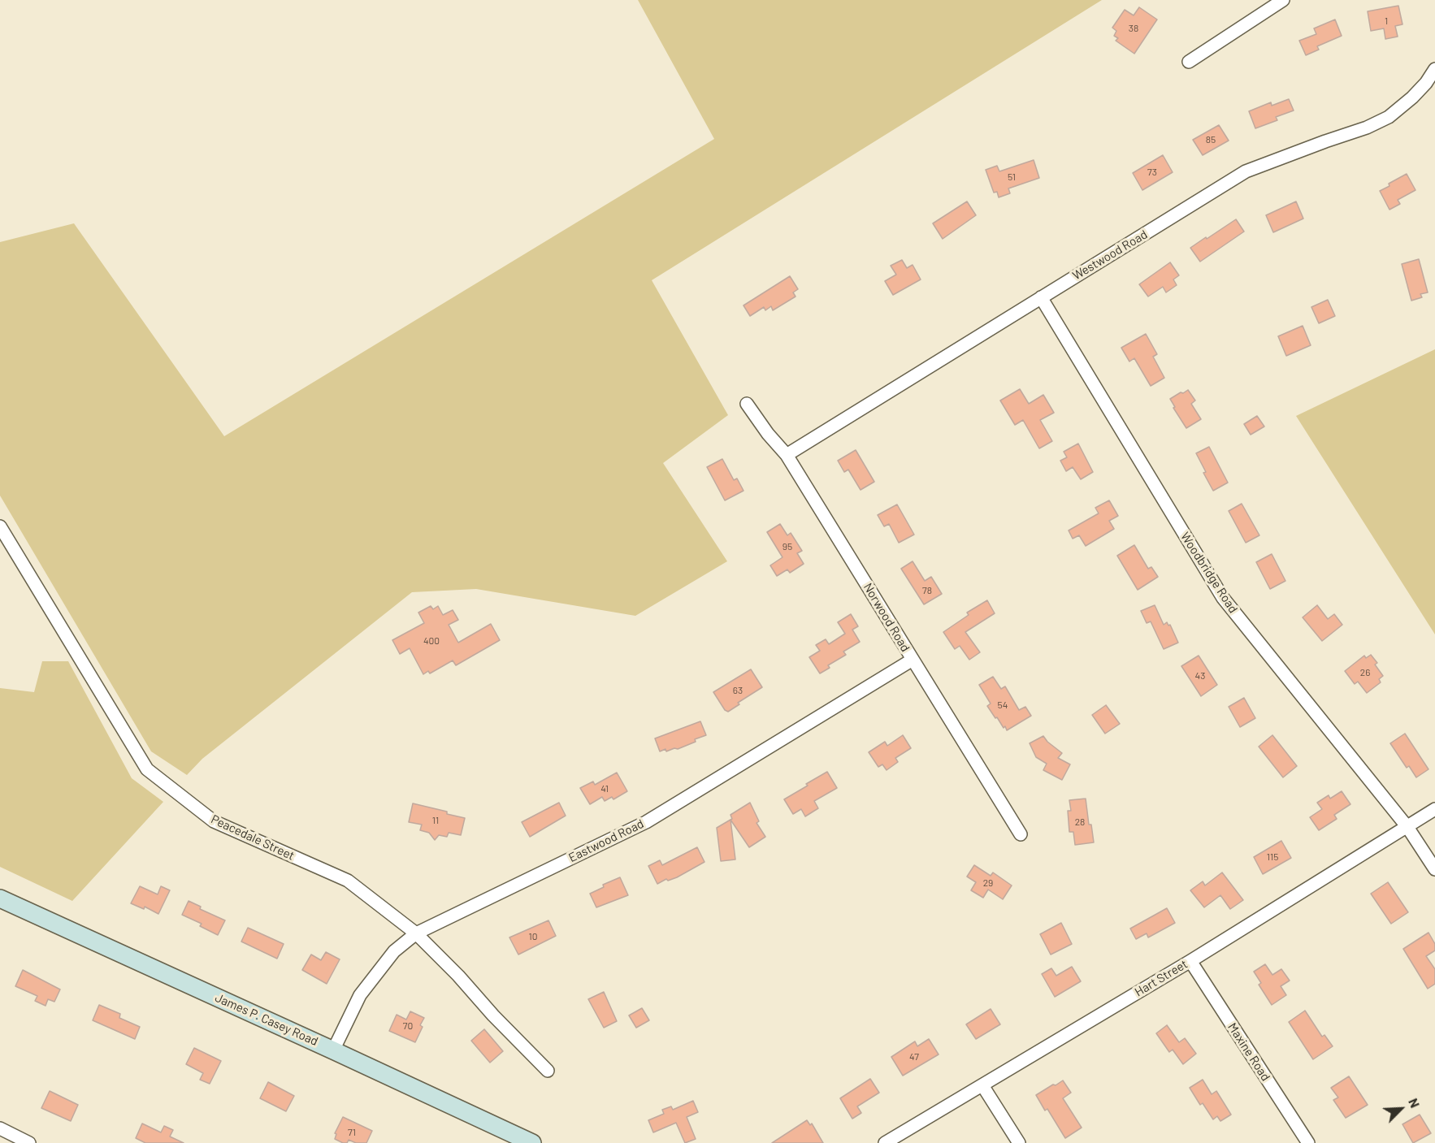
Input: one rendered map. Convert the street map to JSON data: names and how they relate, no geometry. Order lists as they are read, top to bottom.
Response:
{
  "streets": {
    "main road": ["James P. Casey Road"],
    "street": [
      "Westwood Road",
      "Woodbridge Road",
      "Norwood Road",
      "Peacedale Street",
      "Eastwood Road",
      "Hart Street",
      "Maxine Road"
    ]
  },
  "crossings": [
    ["Westwood Road", "Woodbridge Road"],
    ["Westwood Road", "Norwood Road"],
    ["Woodbridge Road", "Hart Street"],
    ["Norwood Road", "Eastwood Road"],
    ["Peacedale Street", "Eastwood Road"],
    ["Eastwood Road", "James P. Casey Road"],
    ["Hart Street", "Maxine Road"]
  ],
  "house_numbers": [
    "1",
    "38",
    "85",
    "73",
    "51",
    "95",
    "78",
    "400",
    "26",
    "43",
    "63",
    "54",
    "41",
    "11",
    "28",
    "115",
    "29",
    "10",
    "70",
    "47",
    "71"
  ],
  "north": "top right"
}
